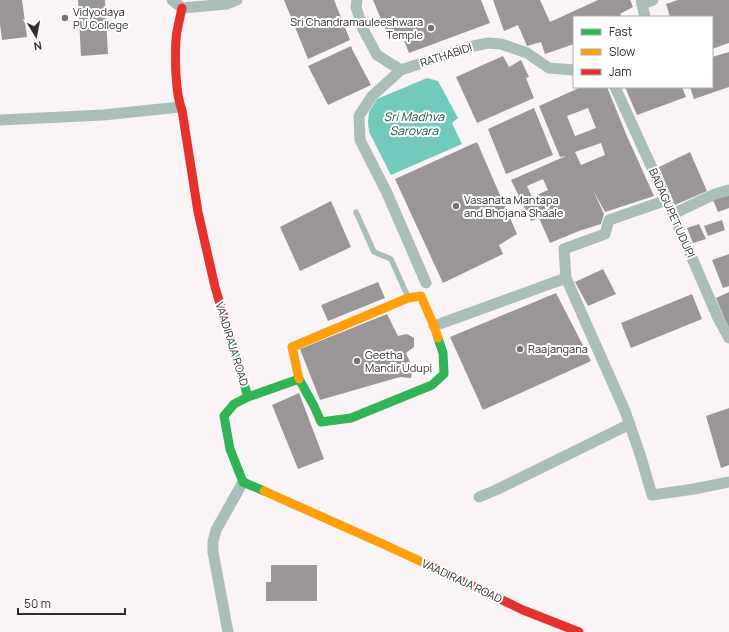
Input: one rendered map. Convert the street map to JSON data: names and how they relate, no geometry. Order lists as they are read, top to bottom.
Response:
{
  "streets": {
    "street": ["RATHABIDI", "BADAGUPET UDUPI", "VAADIRAJA ROAD"]
  },
  "water": ["Sri Madhva Sarovara"],
  "places": [
    "Vidyodaya PU College",
    "Sri Chandramauleeshwara Temple",
    "Vasanata Mantapa and Bhojana Shaale",
    "Raajangana",
    "Geetha Mandir Udupi"
  ],
  "legend": ["Fast", "Slow", "Jam"],
  "scale_bar": "50 m",
  "north": "bottom"
}
